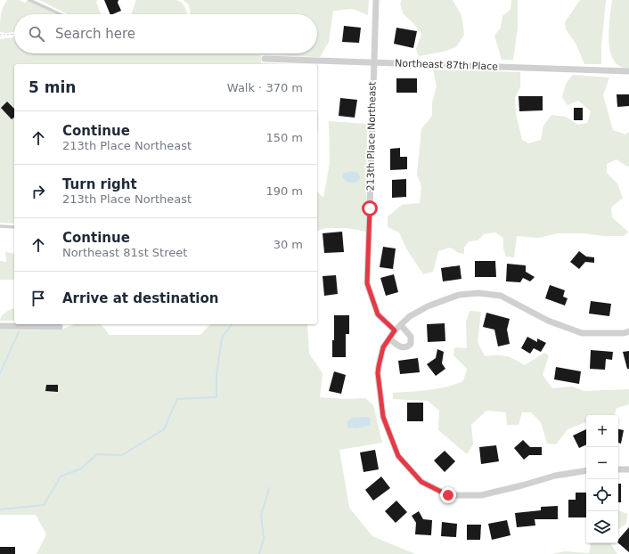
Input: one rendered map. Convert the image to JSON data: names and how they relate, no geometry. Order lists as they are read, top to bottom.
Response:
{
  "streets": {
    "street": ["Northeast 87th Place", "213th Place Northeast"]
  },
  "crossings": [
    ["Northeast 87th Place", "213th Place Northeast"]
  ],
  "page": {
    "search": "Search here",
    "heading": ["5 min", "Walk · 370 m"],
    "list": [
      ["Continue", "213th Place Northeast", "150 m"],
      ["Turn right", "213th Place Northeast", "190 m"],
      ["Continue", "Northeast 81st Street", "30 m"],
      "Arrive at destination"
    ],
    "map_buttons": ["+", "−"]
  }
}
